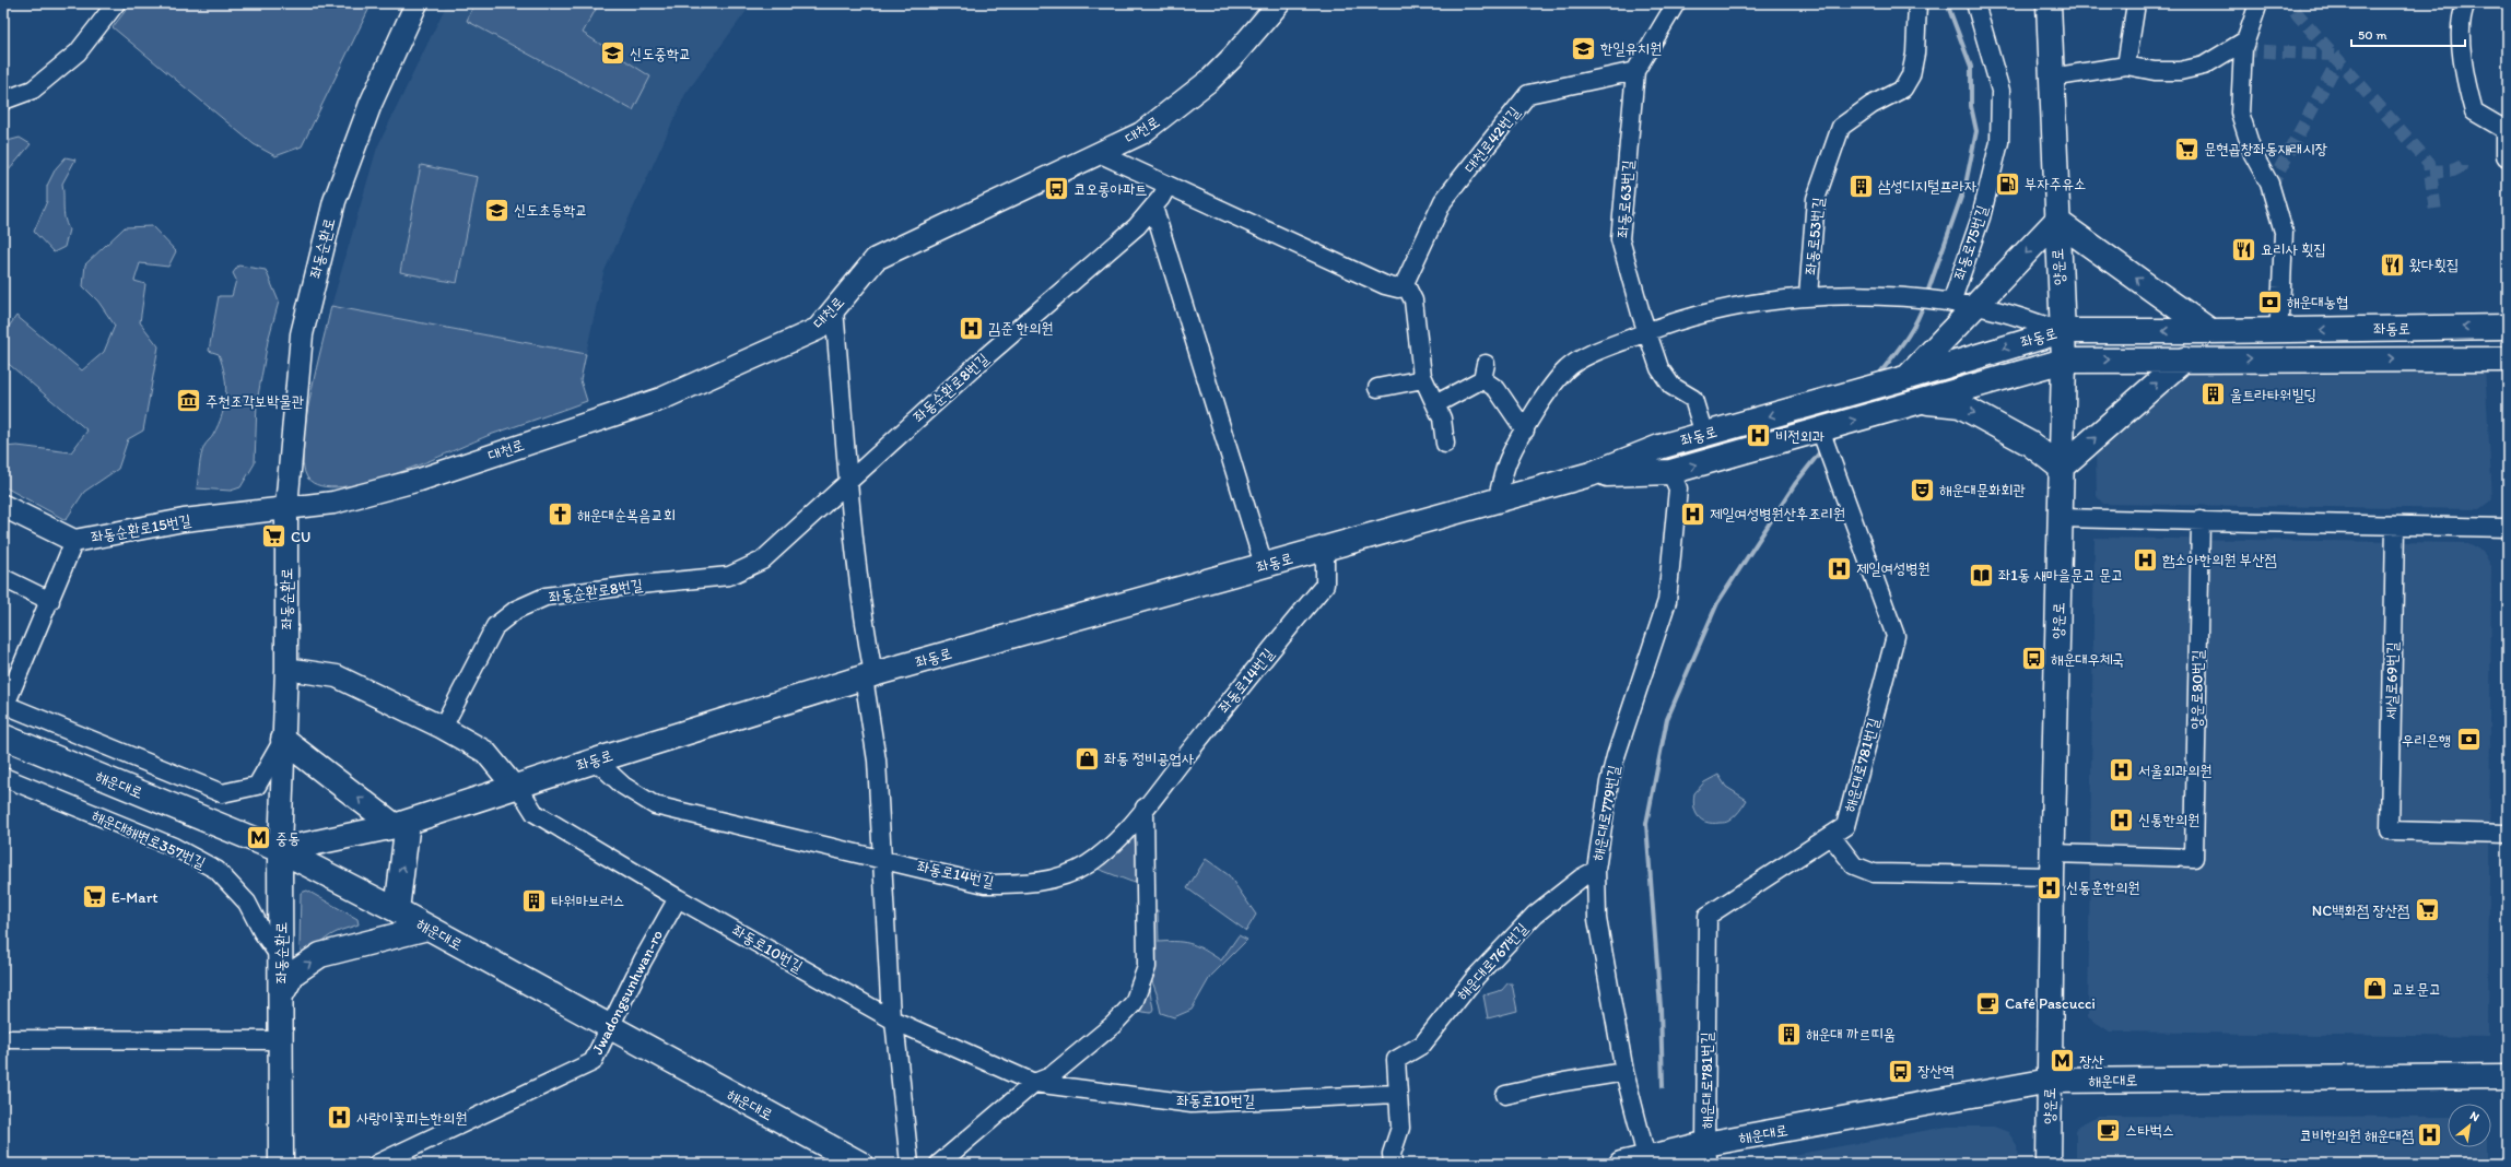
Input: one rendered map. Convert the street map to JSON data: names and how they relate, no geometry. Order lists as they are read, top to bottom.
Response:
{
  "streets": {
    "main road": [
      "좌동순환로",
      "양운로",
      "좌동로",
      "해운대로"
    ],
    "street": [
      "대천로",
      "대천로42번길",
      "좌동로63번길",
      "좌동로53번길",
      "좌동로75번길",
      "좌동순환로8번길",
      "좌동순환로15번길",
      "좌동로14번길",
      "세실로69번길",
      "양운로80번길",
      "해운대로781번길",
      "해운대로779번길",
      "해운대해변로357번길",
      "좌동로10번길",
      "해운대로767번길",
      "Jwadongsunhwan-ro"
    ]
  },
  "crossings": [
    ["대천로", "좌동순환로"],
    ["대천로", "좌동순환로15번길"],
    ["대천로42번길", "좌동로63번길"],
    ["좌동로63번길", "좌동로53번길"],
    ["좌동로63번길", "좌동로"],
    ["좌동로53번길", "좌동로75번길"],
    ["좌동로53번길", "양운로"],
    ["좌동로53번길", "좌동로"],
    ["좌동순환로", "좌동로"],
    ["좌동순환로", "좌동순환로15번길"],
    ["좌동순환로", "해운대로"],
    ["좌동순환로", "해운대해변로357번길"],
    ["양운로", "좌동로"],
    ["양운로", "양운로80번길"],
    ["양운로", "해운대로"],
    ["좌동로", "좌동로14번길"],
    ["좌동로", "해운대로781번길"],
    ["좌동로", "해운대로"],
    ["좌동로", "해운대로779번길"],
    ["좌동로", "좌동로10번길"],
    ["해운대로781번길", "해운대로"],
    ["해운대로", "해운대로779번길"],
    ["해운대로", "Jwadongsunhwan-ro"],
    ["해운대로779번길", "해운대로767번길"],
    ["좌동로10번길", "해운대로767번길"],
    ["좌동로10번길", "Jwadongsunhwan-ro"]
  ],
  "places": {
    "school or university": ["한일유치원", "신도중학교", "신도초등학교"],
    "supermarket": [
      "문현곱창좌동재래시장",
      "CU",
      "E-Mart",
      "NC백화점 장산점"
    ],
    "fuel station": ["부자주유소"],
    "building": [
      "삼성디지털프라자",
      "울트라타워빌딩",
      "타워마브러스",
      "해운대 까르띠움"
    ],
    "bus stop": ["코오롱아파트", "해운대우체국", "장산역"],
    "restaurant": ["요리사 횟집", "왔다횟집"],
    "bank": ["해운대농협", "우리은행"],
    "hospital": [
      "김준 한의원",
      "비전외과",
      "제일여성병원산후조리원",
      "함소아한의원 부산점",
      "제일여성병원",
      "서울외과의원",
      "신통한의원",
      "신동훈한의원",
      "사랑이꽃피는한의원",
      "코비한의원 해운대점"
    ],
    "museum": ["주천조각보박물관"],
    "theatre": ["해운대문화회관"],
    "church": ["해운대순복음교회"],
    "library": ["좌1동 새마을문고 문고"],
    "shop": ["좌동 정비공업사", "교보문고"],
    "metro station": ["중동", "장산"],
    "cafe": ["Café Pascucci", "스타벅스"]
  },
  "scale_bar": "50 m",
  "north": "top right"
}
